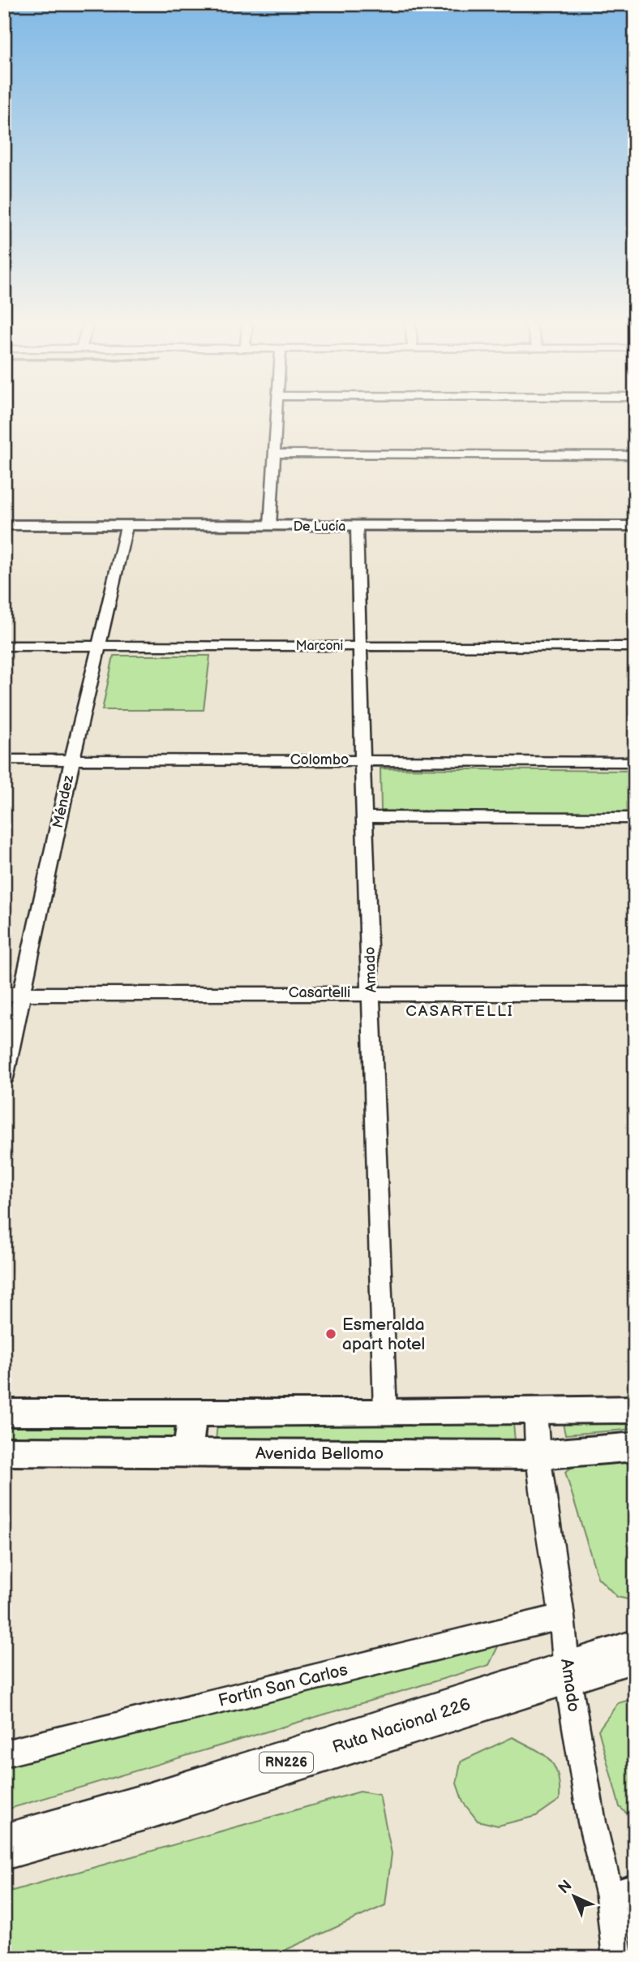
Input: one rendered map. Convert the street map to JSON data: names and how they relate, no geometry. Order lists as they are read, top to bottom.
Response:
{
  "streets": {
    "highway": ["Ruta Nacional 226", "RN226"],
    "street": [
      "De Lucía",
      "Marconi",
      "Colombo",
      "Méndez",
      "Amado",
      "Casartelli",
      "Avenida Bellomo",
      "Fortín San Carlos"
    ]
  },
  "crossings": [
    ["De Lucía", "Méndez"],
    ["De Lucía", "Amado"],
    ["Marconi", "Méndez"],
    ["Marconi", "Amado"],
    ["Colombo", "Méndez"],
    ["Colombo", "Amado"],
    ["Méndez", "Casartelli"],
    ["Amado", "Casartelli"],
    ["Amado", "Avenida Bellomo"],
    ["Amado", "Fortín San Carlos"],
    ["Amado", "Ruta Nacional 226"]
  ],
  "districts": ["CASARTELLI"],
  "places": ["Esmeralda apart hotel"],
  "north": "top left"
}
